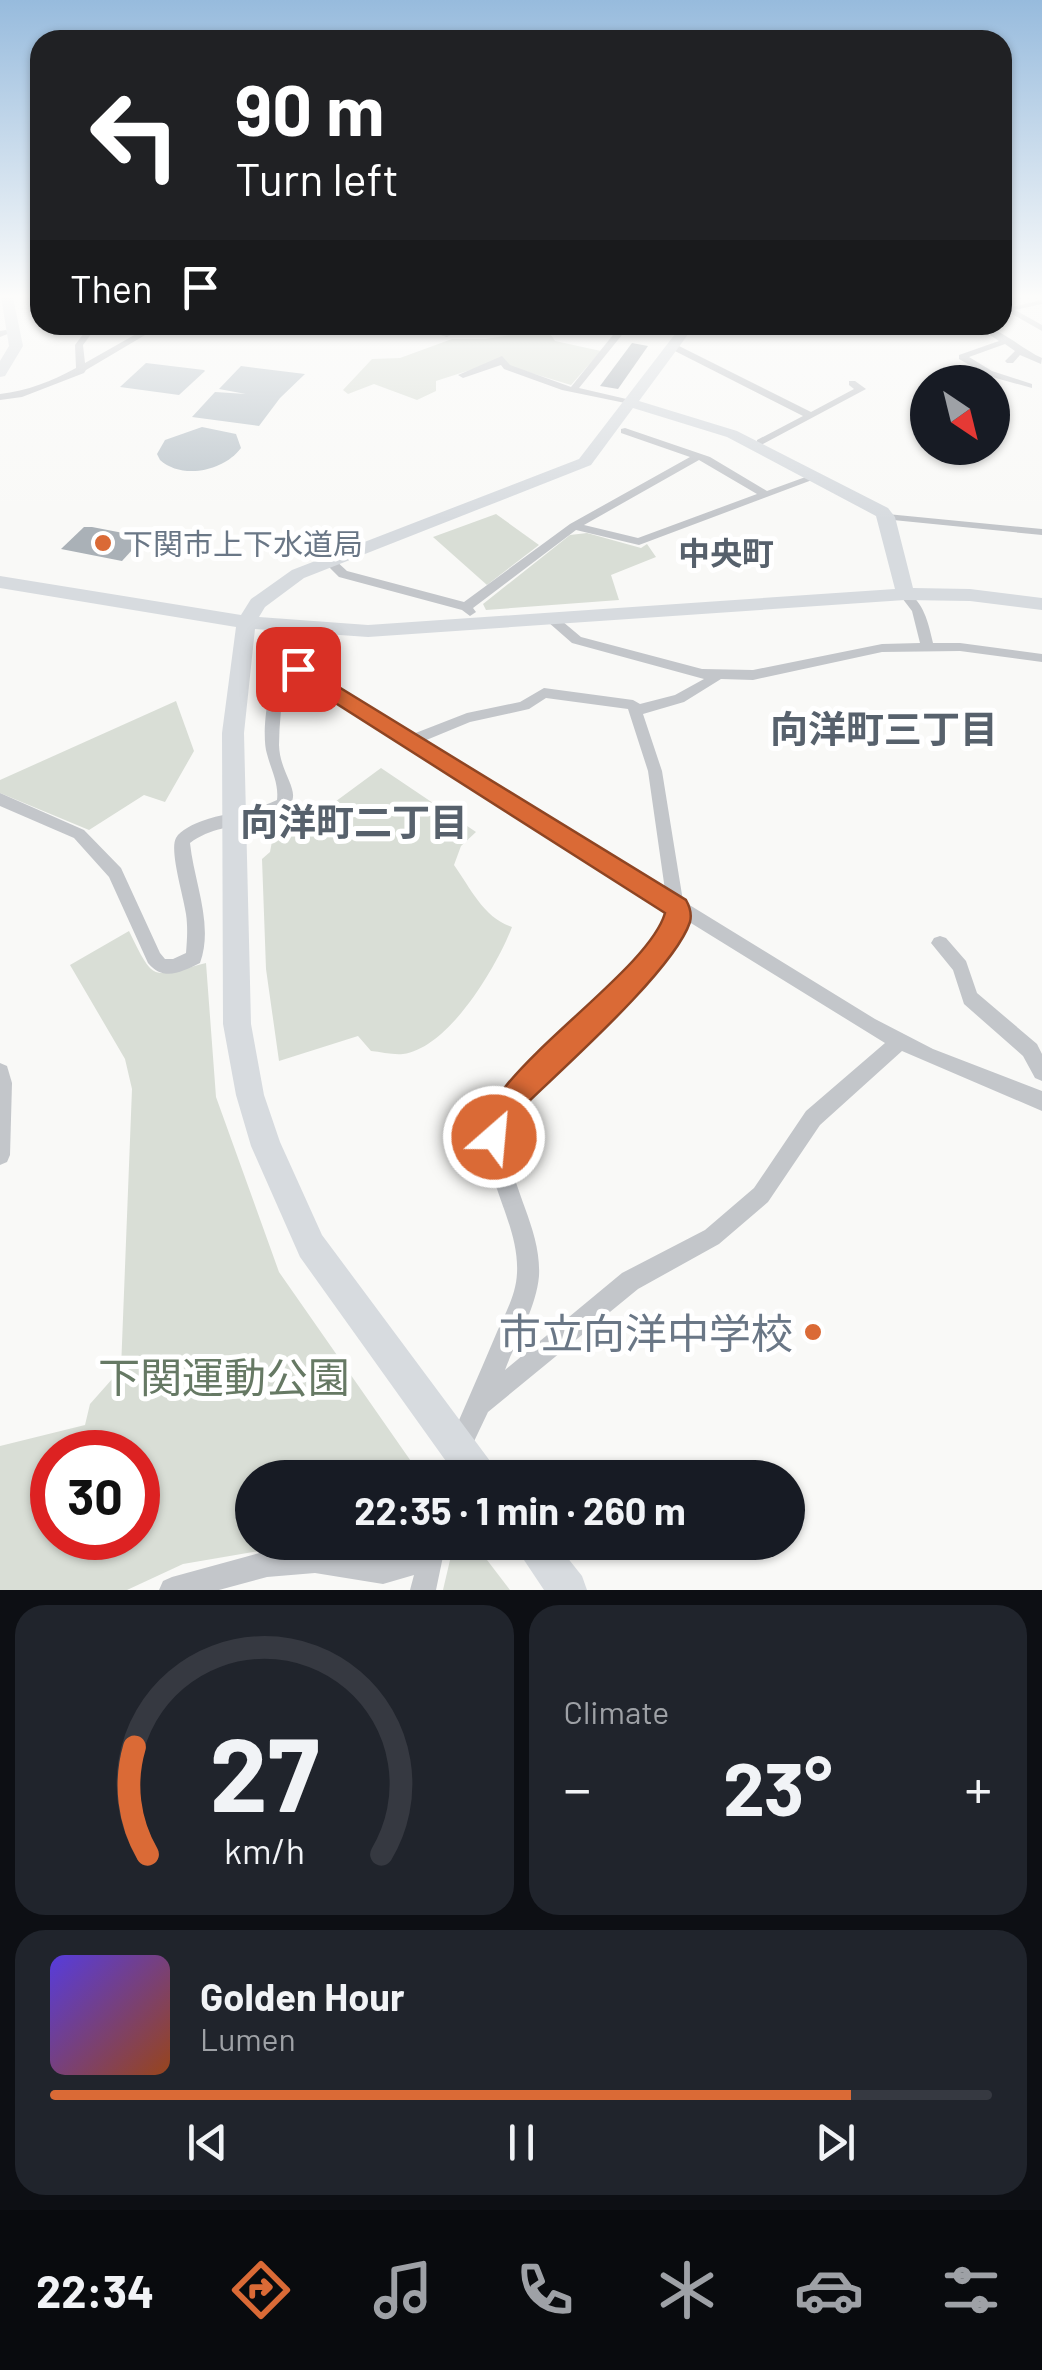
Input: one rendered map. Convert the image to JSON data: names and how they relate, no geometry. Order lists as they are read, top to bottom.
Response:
{
  "districts": ["中央町", "向洋町三丁目", "向洋町二丁目"],
  "parks": ["下関運動公園"],
  "places": ["下関市上下水道局", "市立向洋中学校"],
  "north": "bottom right",
  "page": {
    "turn": ["90 m", "Turn left"],
    "then": "Then",
    "limit": "30",
    "trip": "22:35 · 1 min · 260 m",
    "tile": "Climate",
    "heat": ["−", "23°", "+"],
    "song": ["Golden Hour", "Lumen"],
    "tabs": "22:34",
    "gauge": ["27", "km/h"]
  }
}
